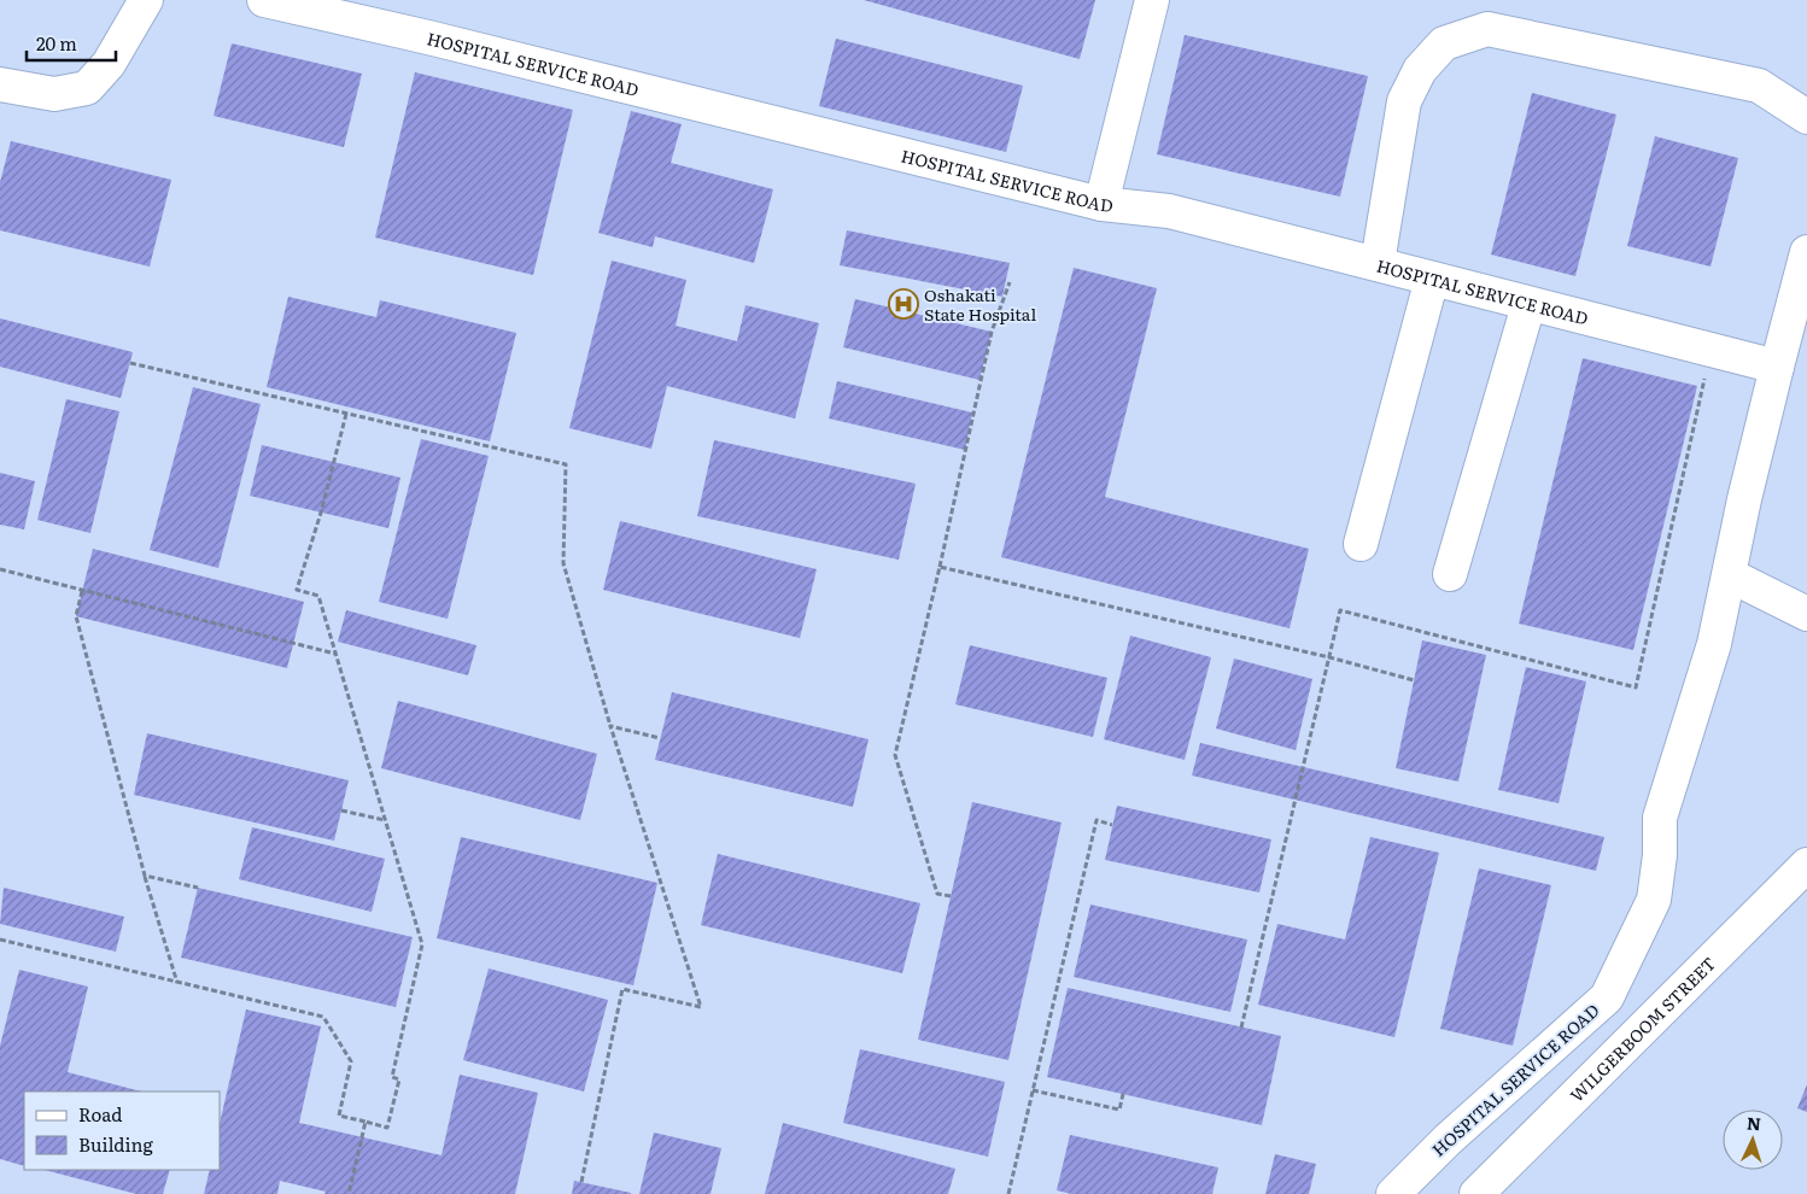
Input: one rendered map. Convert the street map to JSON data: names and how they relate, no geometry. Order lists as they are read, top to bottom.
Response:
{
  "streets": {
    "street": ["HOSPITAL SERVICE ROAD", "WILGERBOOM STREET"]
  },
  "places": {
    "hospital": ["Oshakati State Hospital"]
  },
  "legend": ["Road", "Building"],
  "scale_bar": "20 m",
  "north": "top"
}
